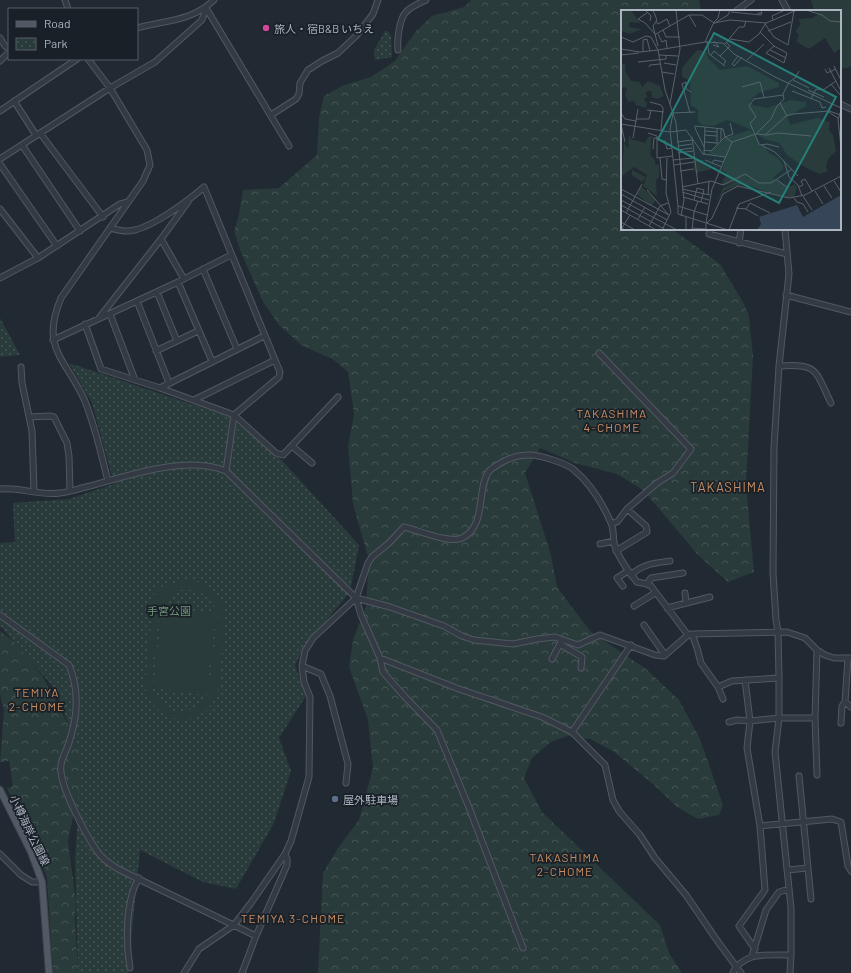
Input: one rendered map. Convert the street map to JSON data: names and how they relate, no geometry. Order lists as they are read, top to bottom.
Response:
{
  "streets": {
    "main road": ["小樽海岸公園線"]
  },
  "districts": [
    "TAKASHIMA 4-CHOME",
    "TAKASHIMA",
    "TEMIYA 2-CHOME",
    "TAKASHIMA 2-CHOME",
    "TEMIYA 3-CHOME"
  ],
  "parks": ["手宮公園"],
  "places": ["旅人・宿B&B いちえ", "屋外駐車場"],
  "legend": ["Road", "Park"]
}
